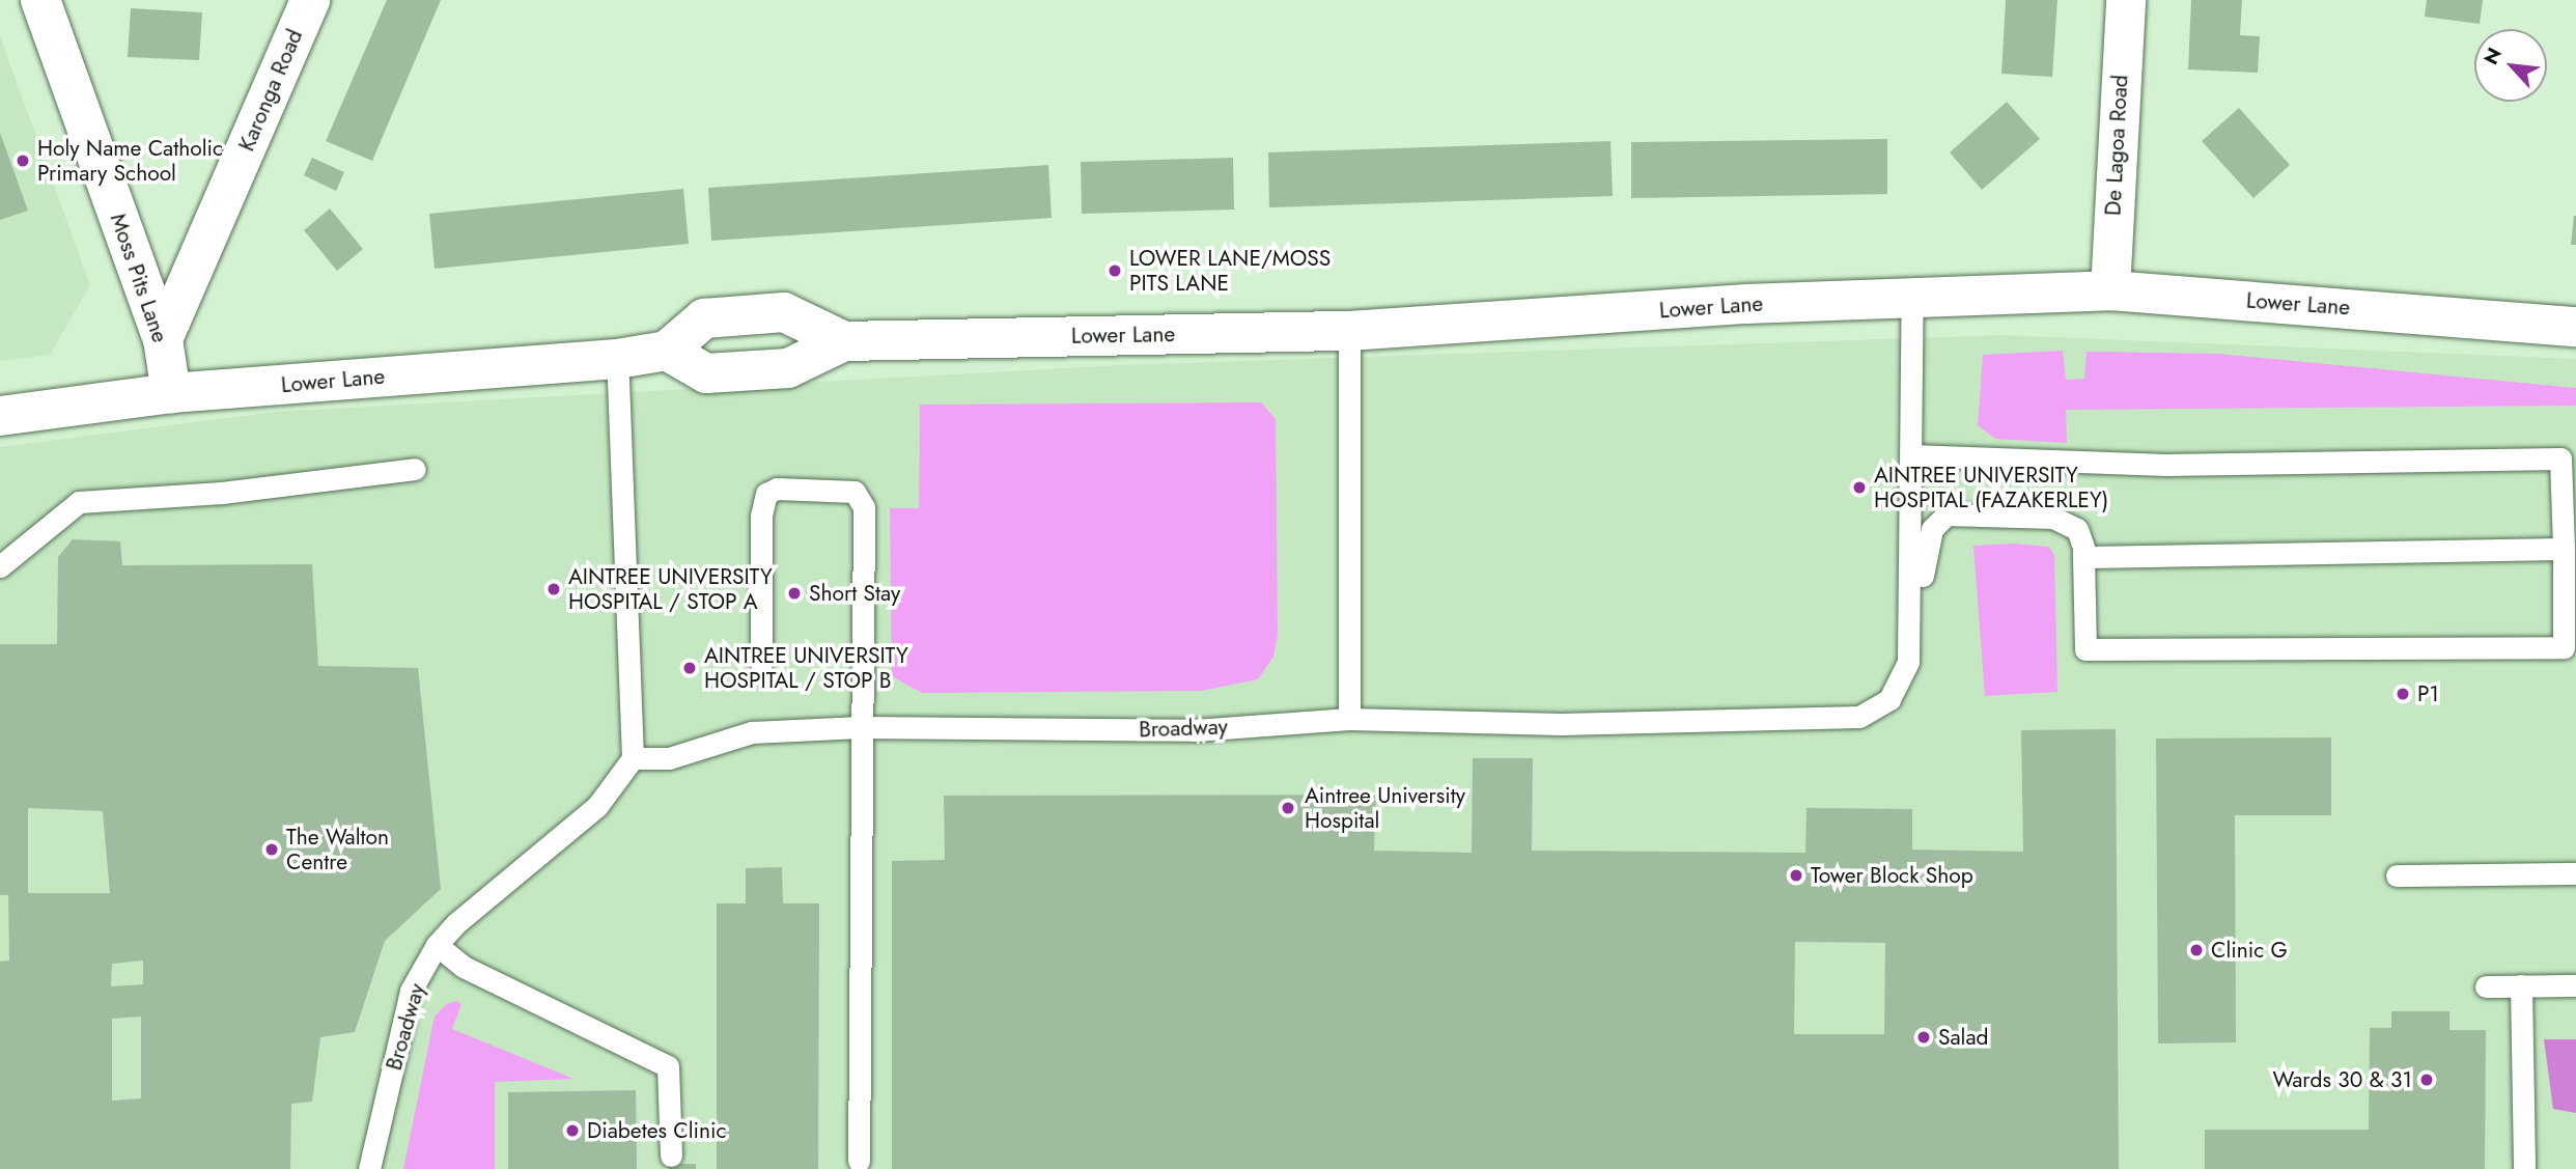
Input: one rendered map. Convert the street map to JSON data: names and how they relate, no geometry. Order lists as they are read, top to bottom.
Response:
{
  "streets": {
    "street": [
      "Karonga Road",
      "De Lagoa Road",
      "Moss Pits Lane",
      "Lower Lane"
    ],
    "lane": ["Broadway"]
  },
  "crossings": [
    ["Karonga Road", "Moss Pits Lane"],
    ["De Lagoa Road", "Lower Lane"],
    ["Moss Pits Lane", "Lower Lane"]
  ],
  "places": [
    "Holy Name Catholic Primary School",
    "LOWER LANE/MOSS PITS LANE",
    "AINTREE UNIVERSITY HOSPITAL (FAZAKERLEY)",
    "AINTREE UNIVERSITY HOSPITAL / STOP A",
    "Short Stay",
    "AINTREE UNIVERSITY HOSPITAL / STOP B",
    "P1",
    "Aintree University Hospital",
    "The Walton Centre",
    "Tower Block Shop",
    "Clinic G",
    "Salad",
    "Wards 30 & 31",
    "Diabetes Clinic"
  ],
  "north": "top left"
}
